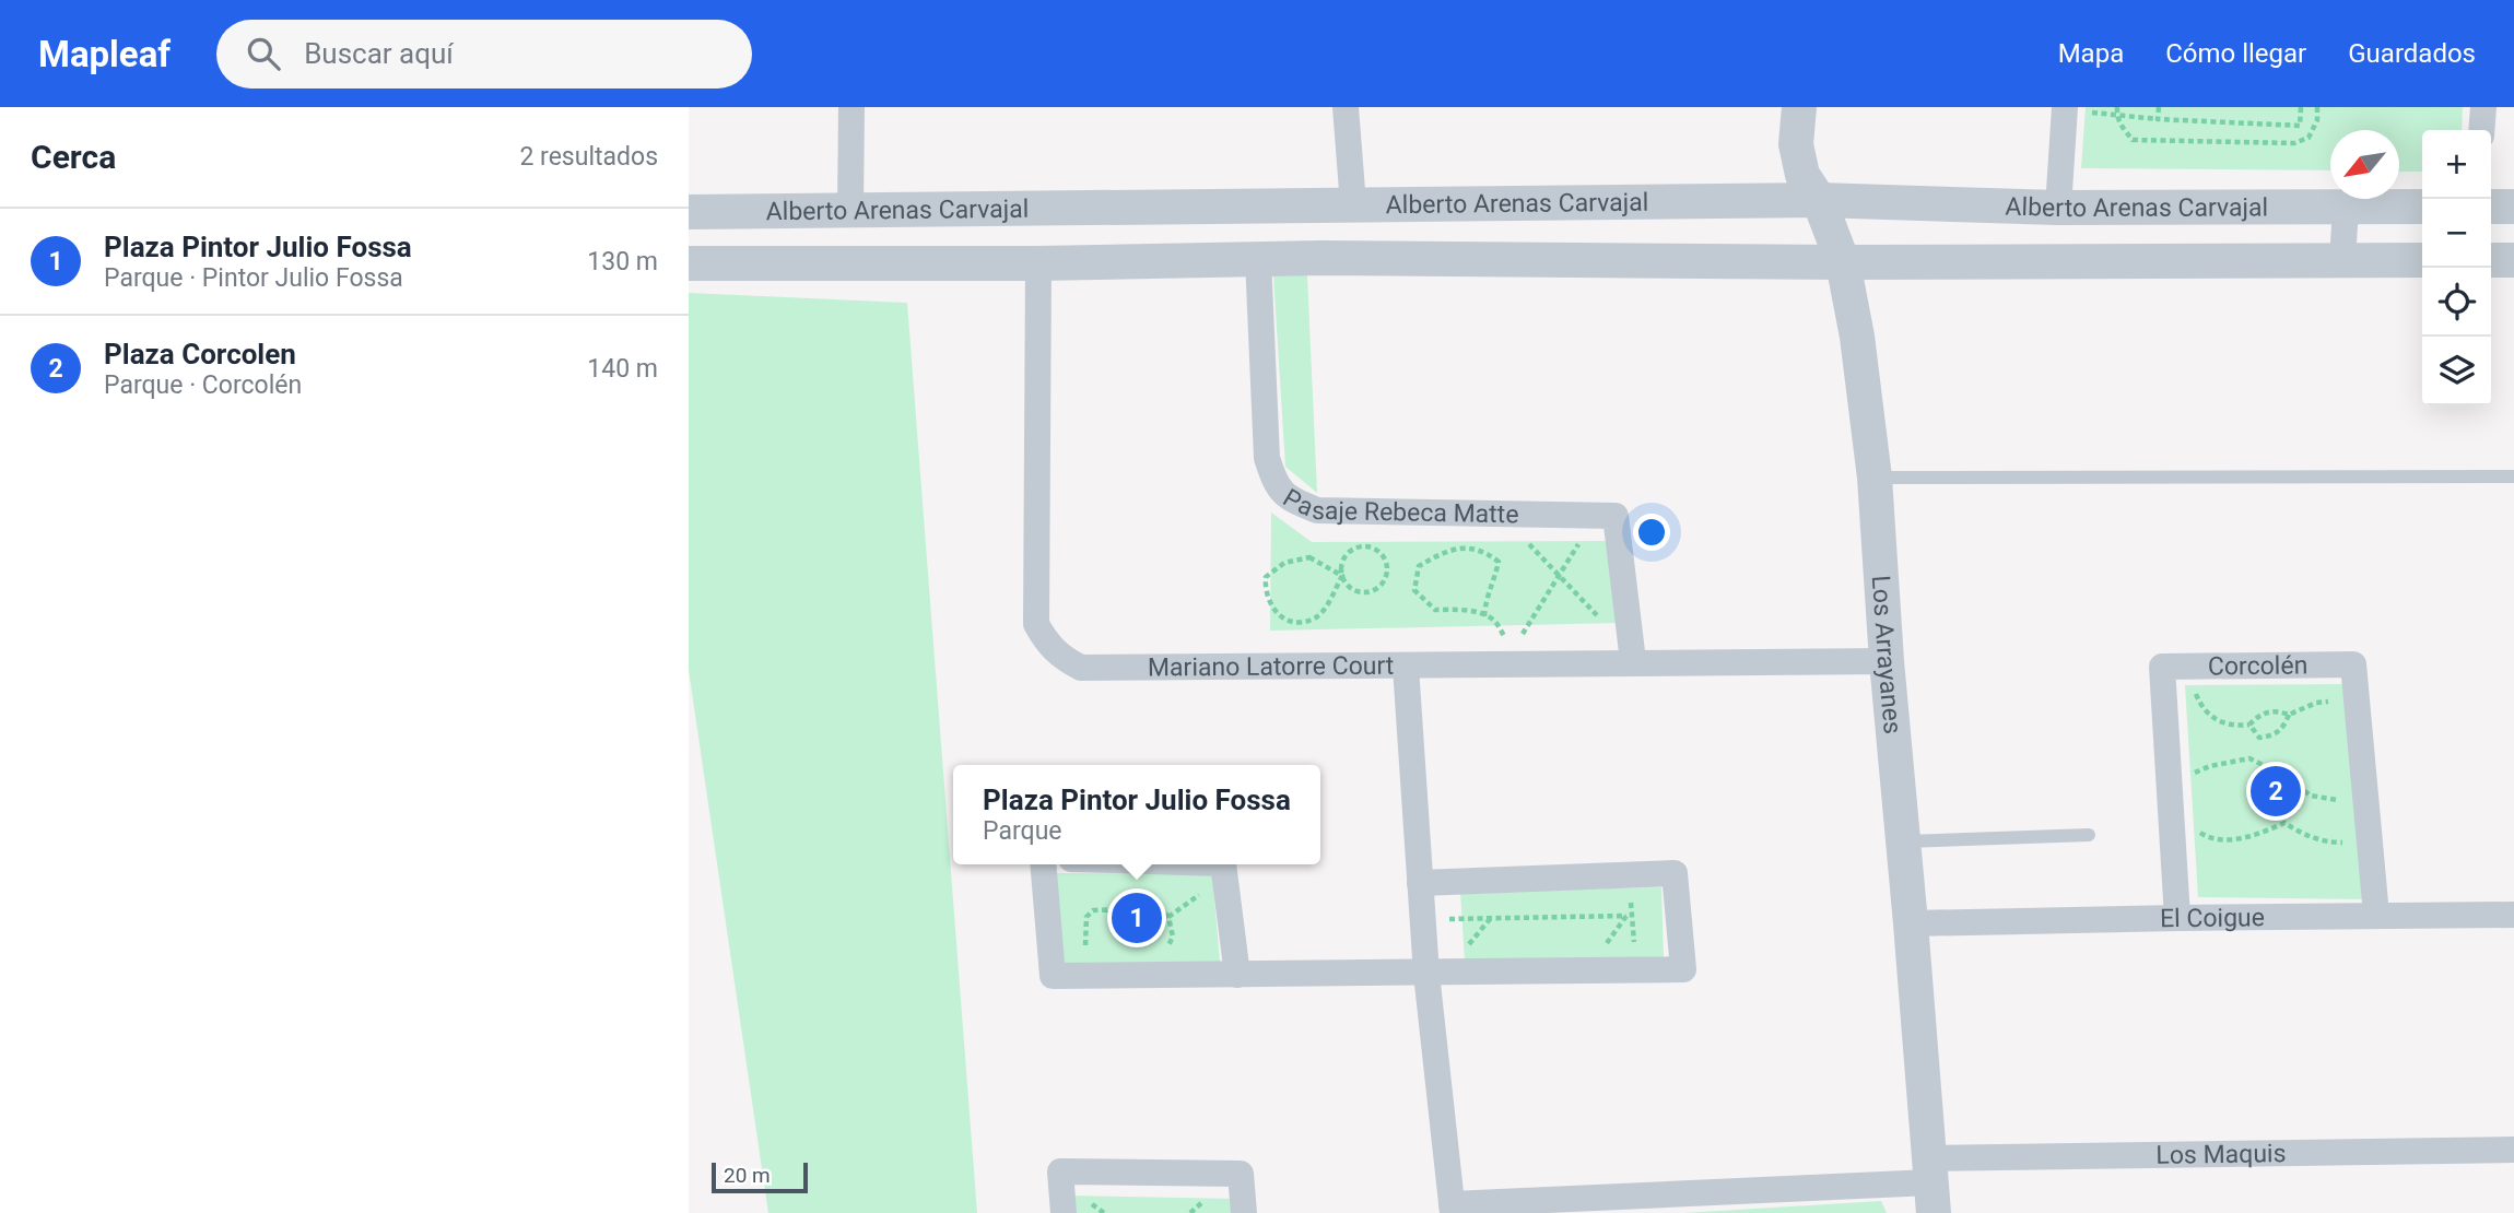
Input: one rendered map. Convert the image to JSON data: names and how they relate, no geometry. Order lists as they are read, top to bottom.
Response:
{
  "streets": {
    "street": [
      "Alberto Arenas Carvajal",
      "Pasaje Rebeca Matte",
      "Los Arrayanes",
      "Corcolén",
      "Mariano Latorre Court",
      "El Coigue",
      "Los Maquis"
    ]
  },
  "crossings": [
    ["Alberto Arenas Carvajal", "Pasaje Rebeca Matte"],
    ["Alberto Arenas Carvajal", "Los Arrayanes"],
    ["Alberto Arenas Carvajal", "Mariano Latorre Court"],
    ["Los Arrayanes", "Mariano Latorre Court"],
    ["Los Arrayanes", "El Coigue"],
    ["Los Arrayanes", "Los Maquis"],
    ["Corcolén", "El Coigue"]
  ],
  "scale_bar": "20 m",
  "north": "bottom left",
  "page": {
    "header": "Mapleaf",
    "search": "Buscar aquí",
    "nav": ["Mapa", "Cómo llegar", "Guardados"],
    "heading": ["Cerca", "2 resultados"],
    "map_buttons": ["+", "−"],
    "list": [
      {
        "mark": "1",
        "name": "Plaza Pintor Julio Fossa",
        "note": "Parque · Pintor Julio Fossa",
        "value": "130 m"
      },
      {
        "mark": "2",
        "name": "Plaza Corcolen",
        "note": "Parque · Corcolén",
        "value": "140 m"
      }
    ],
    "pins": ["2", "1"],
    "popup": ["Plaza Pintor Julio Fossa", "Parque"],
    "scale": "20 m"
  }
}
